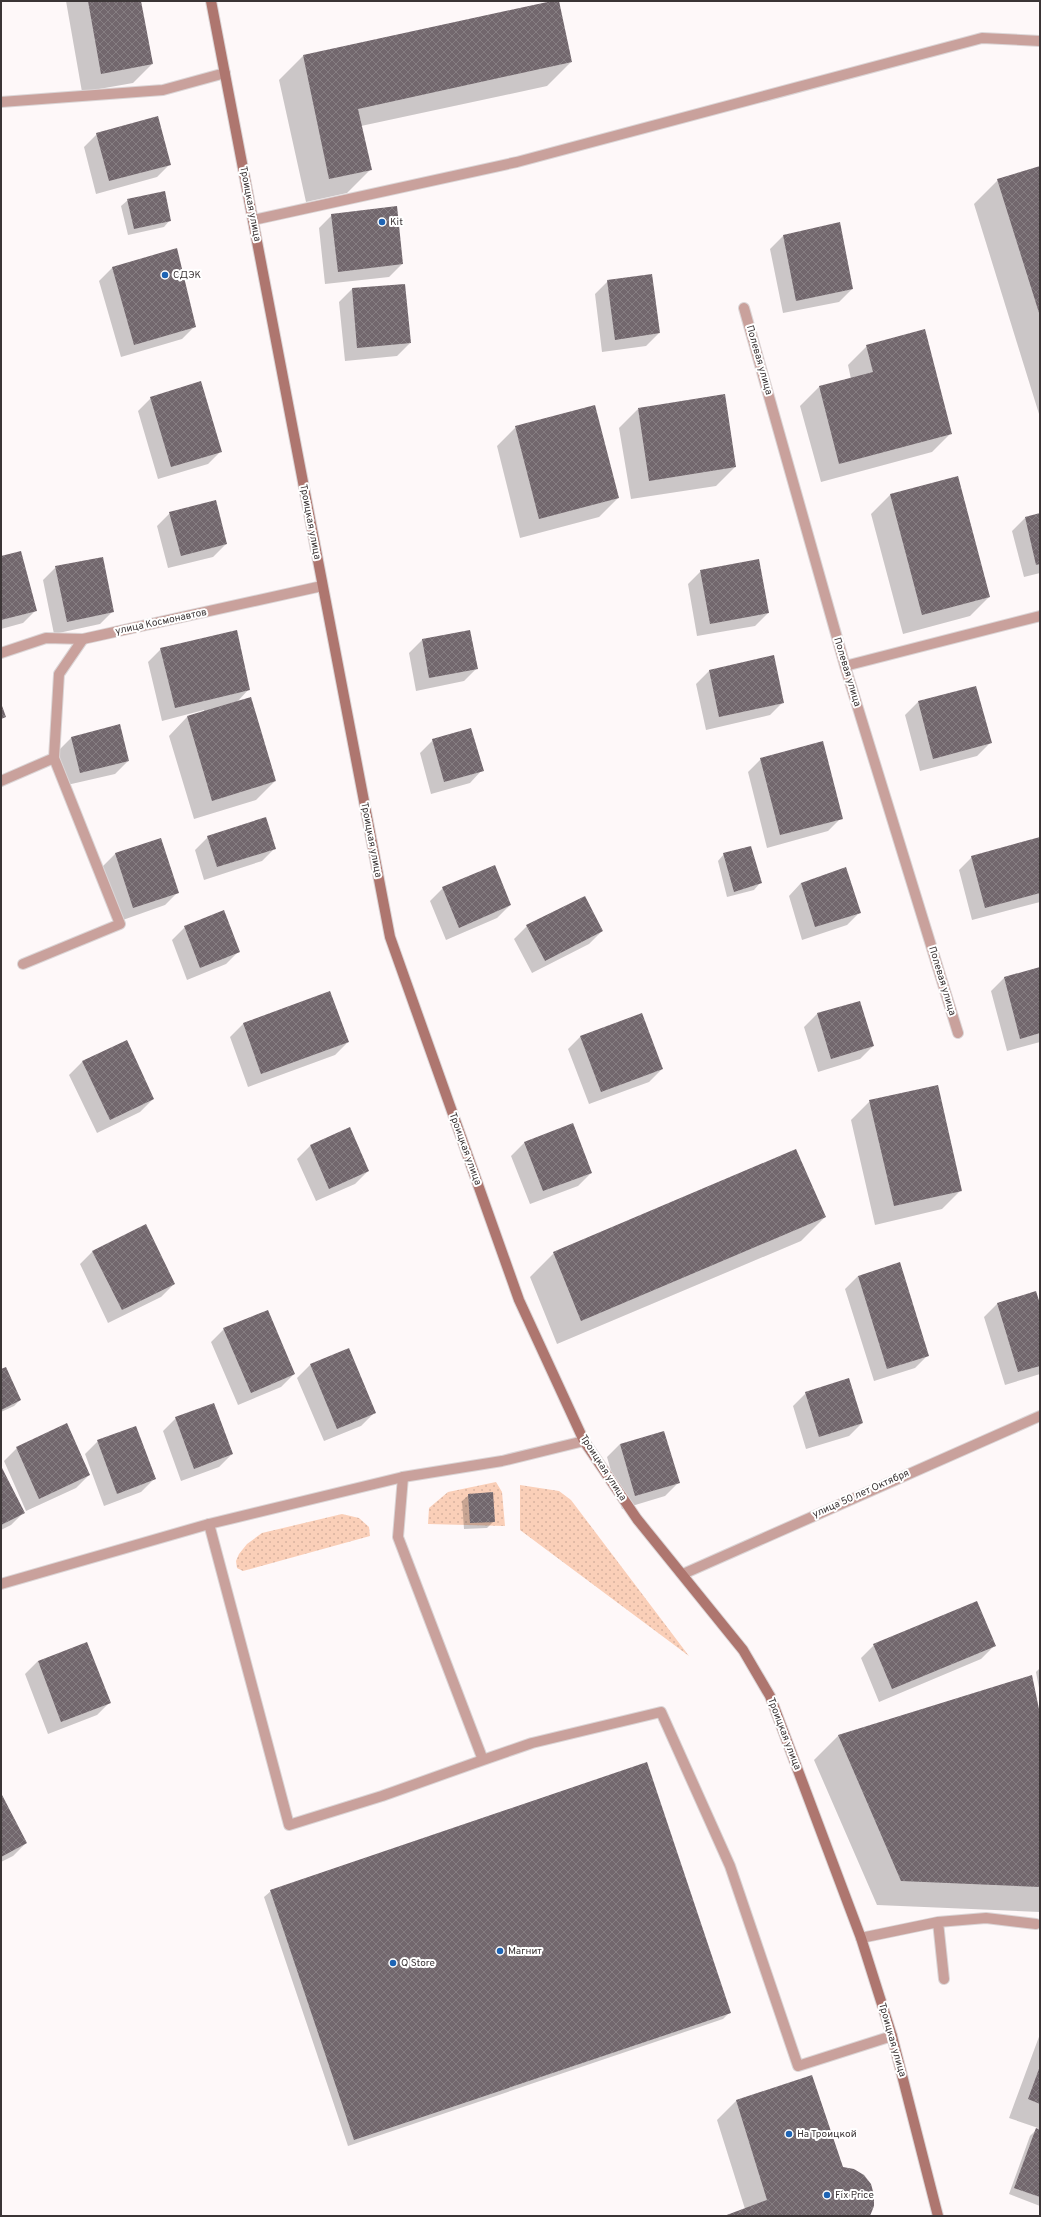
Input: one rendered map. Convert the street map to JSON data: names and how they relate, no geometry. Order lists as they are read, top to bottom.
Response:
{
  "streets": {
    "main road": ["Троицкая улица"],
    "street": ["Полевая улица", "улица Космонавтов", "улица 50 лет Октября"]
  },
  "crossings": [
    ["Троицкая улица", "улица Космонавтов"],
    ["Троицкая улица", "улица 50 лет Октября"]
  ],
  "places": [
    "Kit",
    "СДЭК",
    "Магнит",
    "Q Store",
    "На Троицкой",
    "Fix Price"
  ]
}
